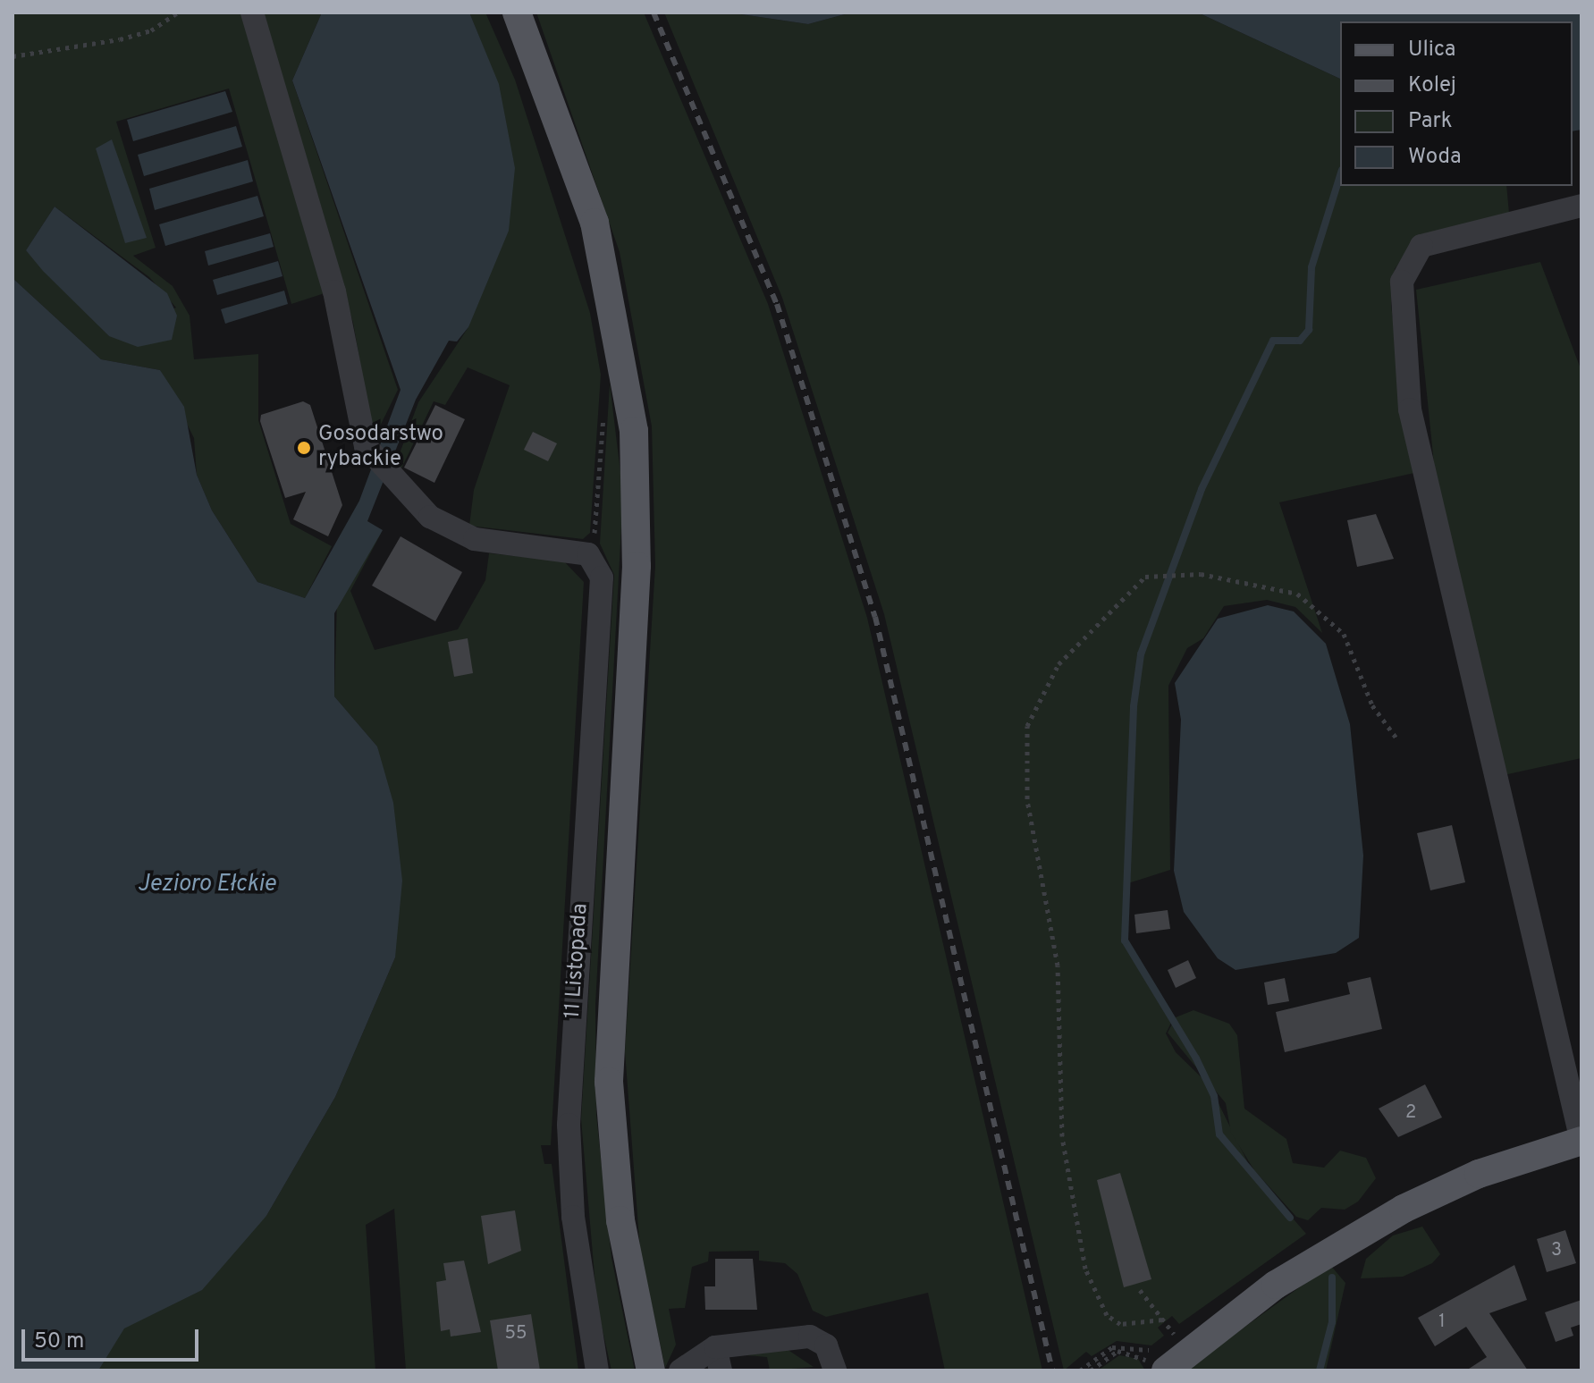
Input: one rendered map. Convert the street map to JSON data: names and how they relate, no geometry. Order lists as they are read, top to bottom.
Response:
{
  "streets": {
    "street": ["11 Listopada"]
  },
  "water": ["Jezioro Ełckie"],
  "places": ["Gosodarstwo rybackie"],
  "house_numbers": [
    "2",
    "3",
    "1",
    "55"
  ],
  "legend": [
    "Ulica",
    "Kolej",
    "Park",
    "Woda"
  ],
  "scale_bar": "50 m"
}
